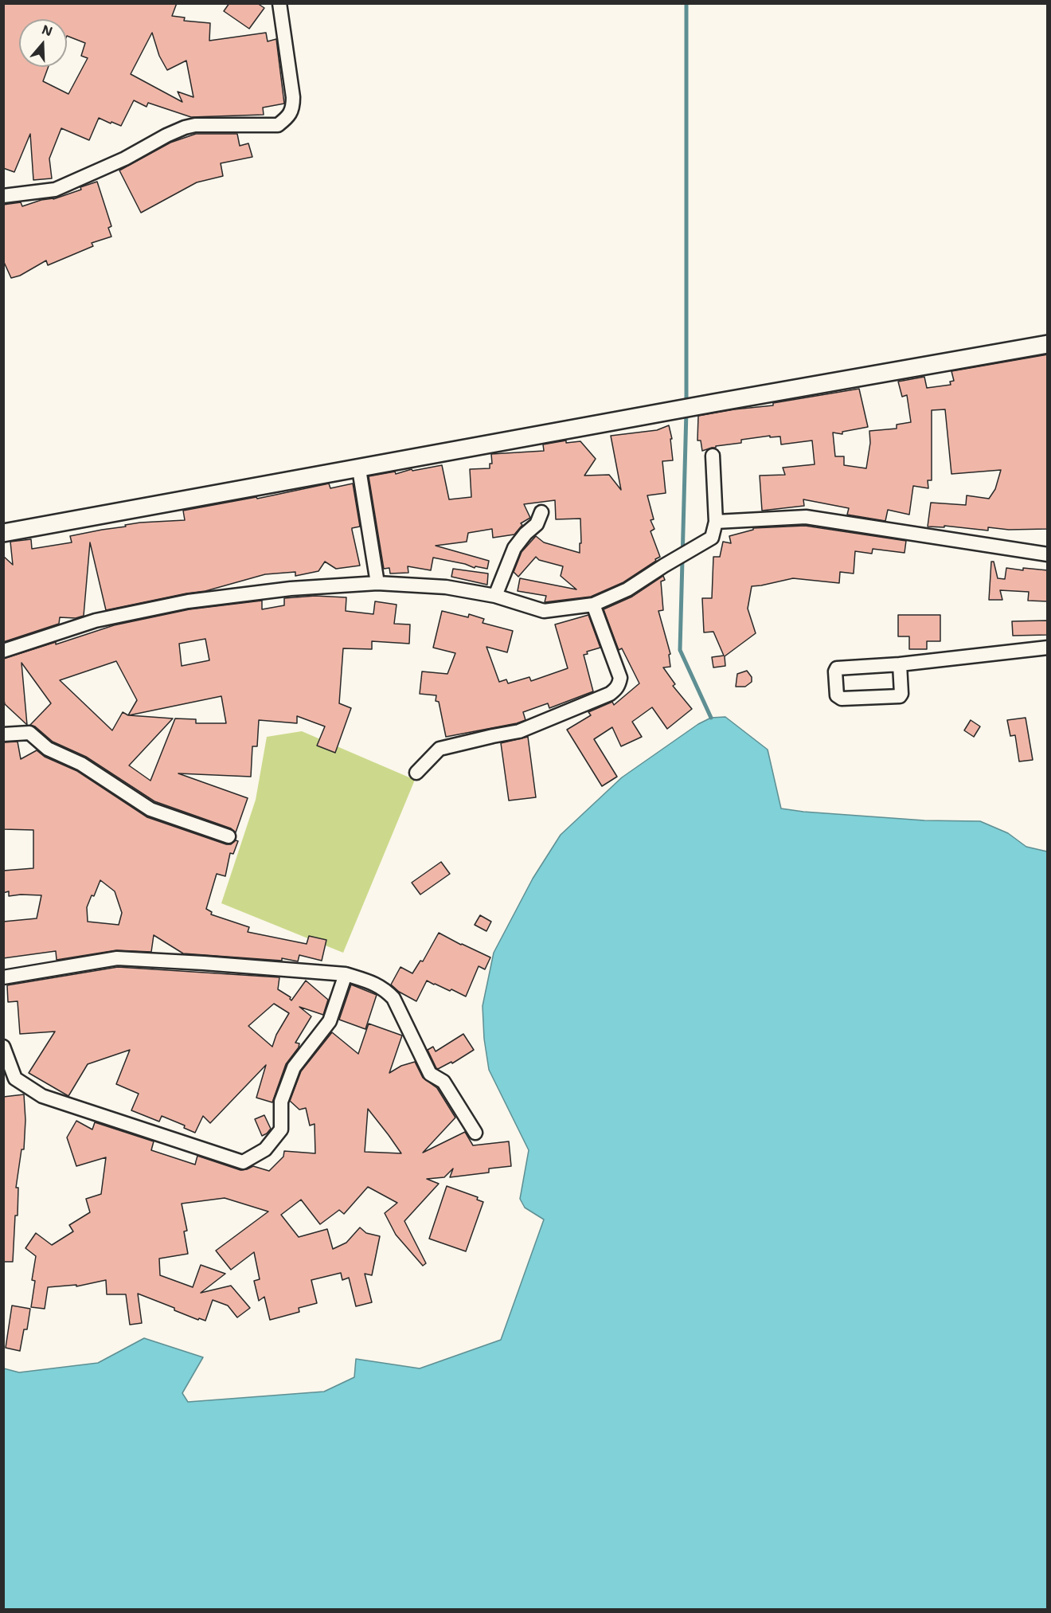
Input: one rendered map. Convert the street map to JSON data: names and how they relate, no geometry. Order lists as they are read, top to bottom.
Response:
{
  "north": "top"
}
